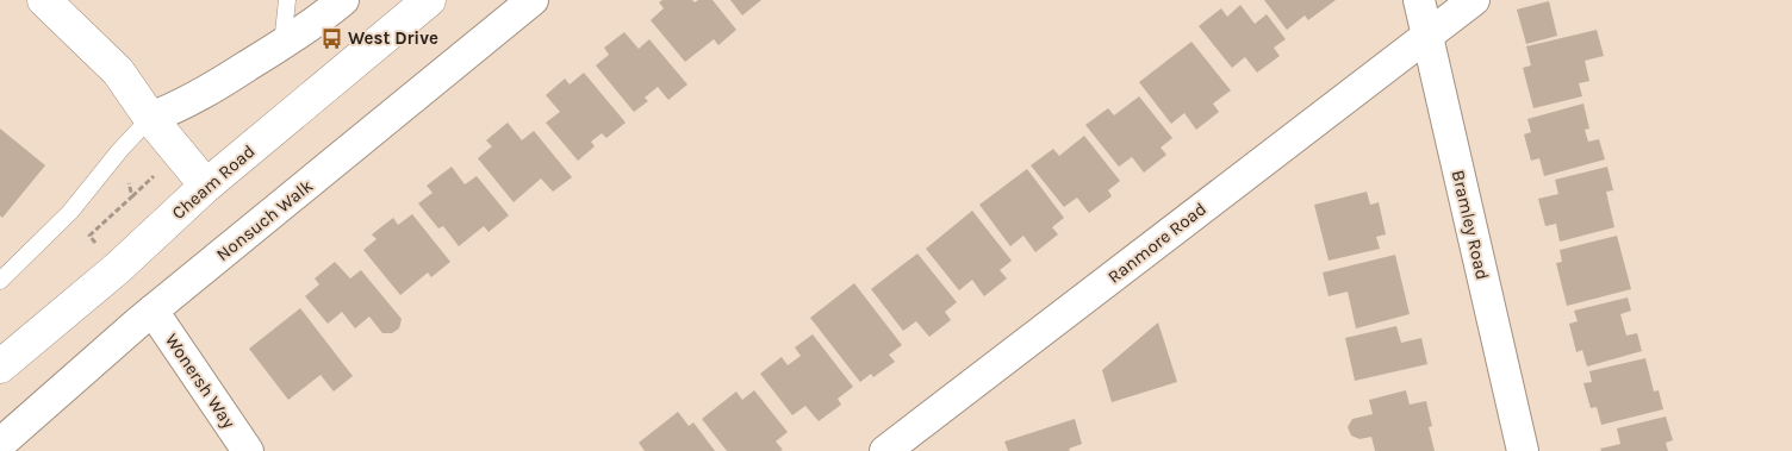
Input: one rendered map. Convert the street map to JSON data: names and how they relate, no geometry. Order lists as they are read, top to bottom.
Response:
{
  "streets": {
    "main road": ["Cheam Road"],
    "street": [
      "Nonsuch Walk",
      "Bramley Road",
      "Ranmore Road",
      "Wonersh Way"
    ]
  },
  "crossings": [
    ["Nonsuch Walk", "Wonersh Way"],
    ["Bramley Road", "Ranmore Road"]
  ],
  "places": {
    "bus stop": ["West Drive"]
  }
}
